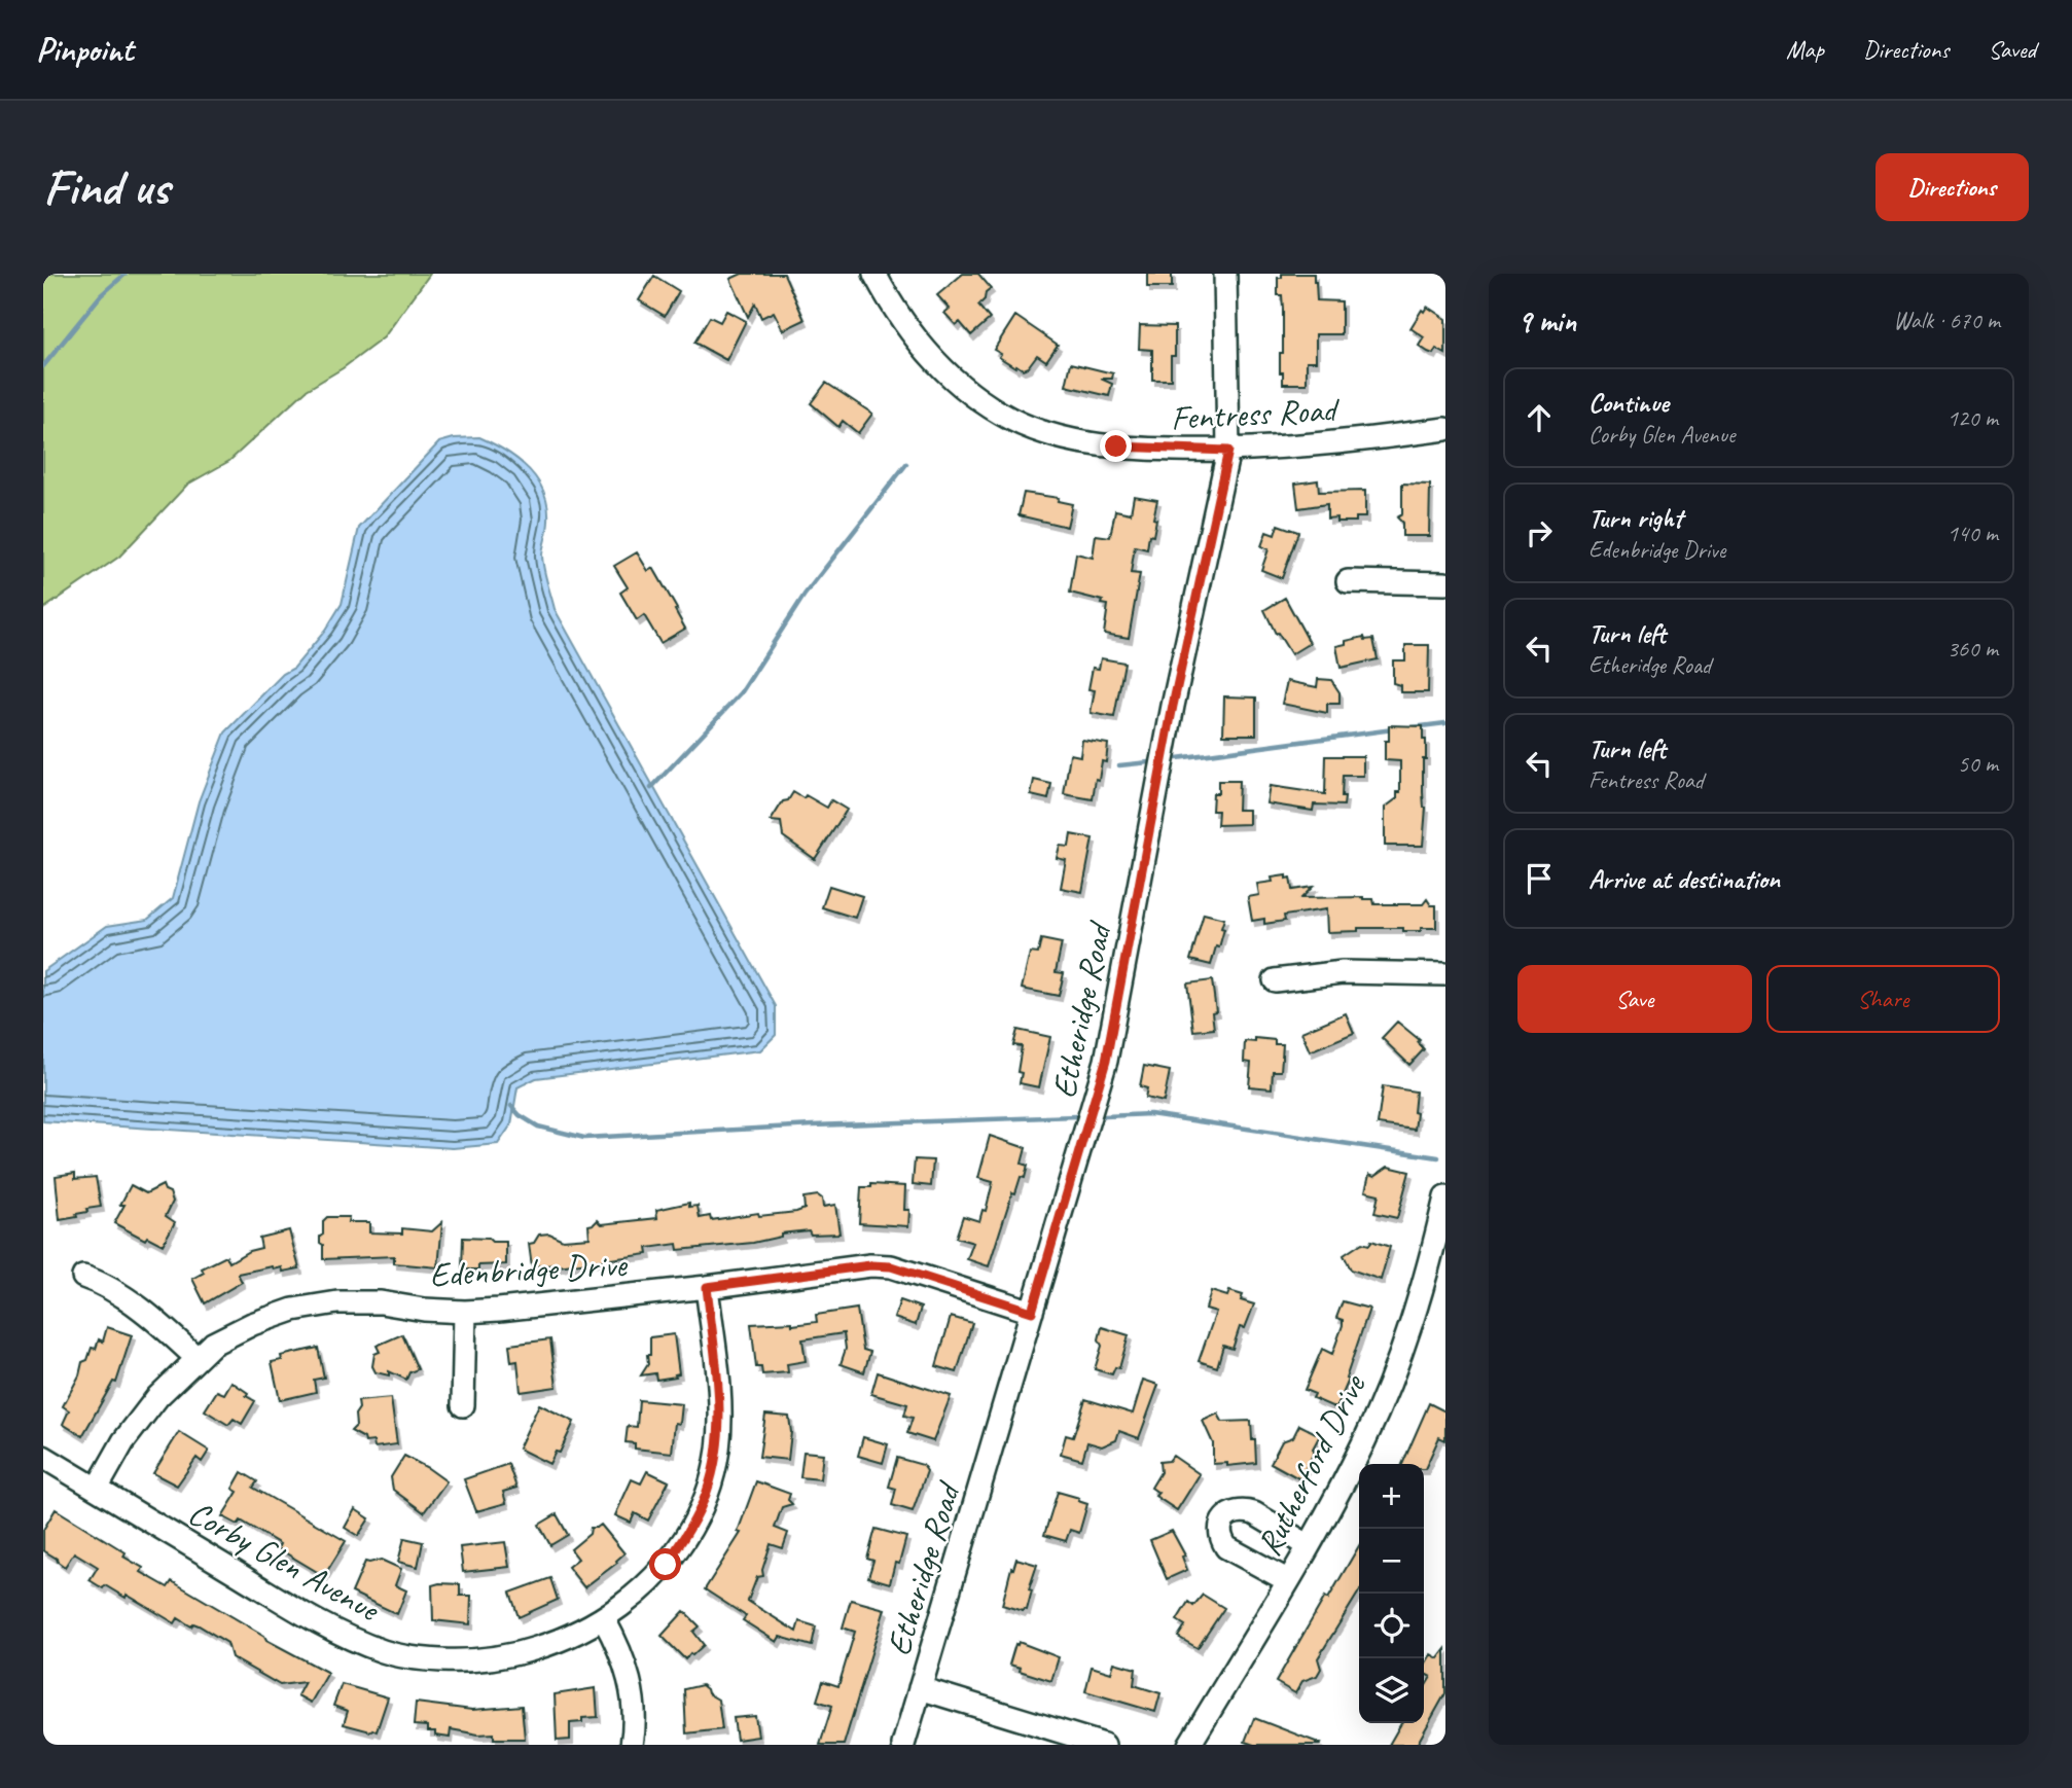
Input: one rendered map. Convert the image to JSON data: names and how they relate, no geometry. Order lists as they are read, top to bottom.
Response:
{
  "streets": {
    "street": [
      "Fentress Road",
      "Etheridge Road",
      "Edenbridge Drive",
      "Rutherford Drive",
      "Corby Glen Avenue"
    ]
  },
  "crossings": [
    ["Fentress Road", "Etheridge Road"],
    ["Etheridge Road", "Edenbridge Drive"],
    ["Edenbridge Drive", "Corby Glen Avenue"]
  ],
  "page": {
    "header": "Pinpoint",
    "nav": ["Map", "Directions", "Saved"],
    "buttons": [
      "Directions",
      ["Save", "Share"]
    ],
    "title": "Find us",
    "heading": ["9 min", "Walk · 670 m"],
    "list": [
      ["Continue", "Corby Glen Avenue", "120 m"],
      ["Turn right", "Edenbridge Drive", "140 m"],
      ["Turn left", "Etheridge Road", "360 m"],
      ["Turn left", "Fentress Road", "50 m"],
      "Arrive at destination"
    ],
    "map_buttons": ["+", "−"]
  }
}
